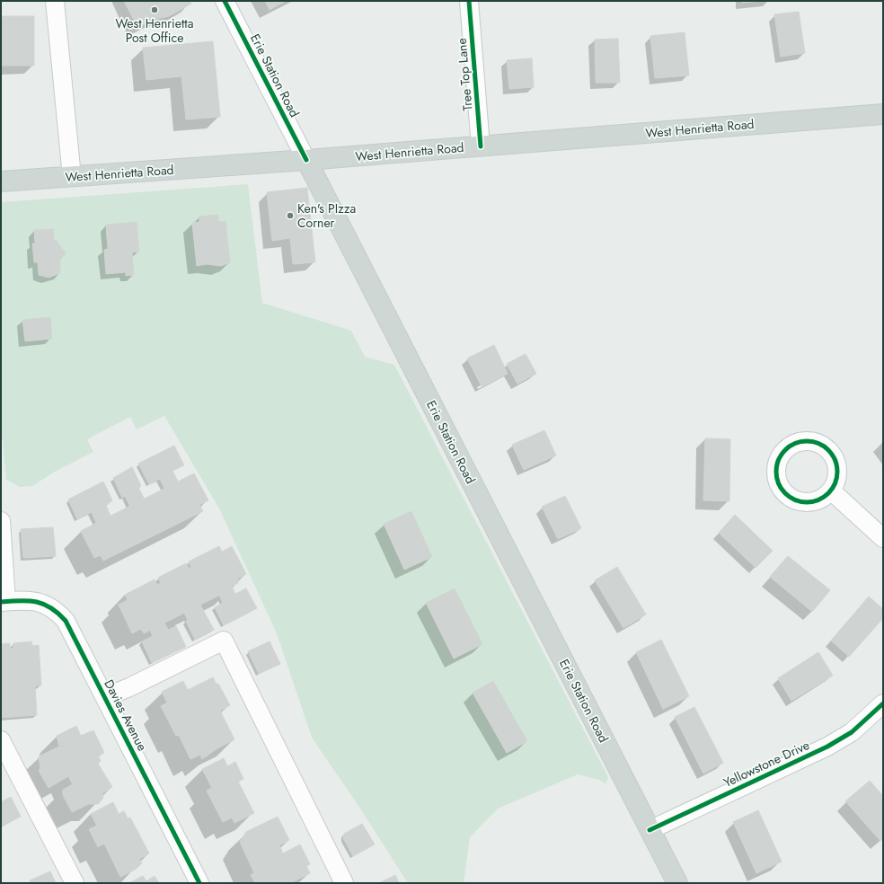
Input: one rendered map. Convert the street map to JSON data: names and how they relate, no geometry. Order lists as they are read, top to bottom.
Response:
{
  "streets": {
    "main road": ["Erie Station Road", "West Henrietta Road"],
    "street": ["Tree Top Lane", "Davies Avenue", "Yellowstone Drive"]
  },
  "crossings": [
    ["Tree Top Lane", "West Henrietta Road"],
    ["Erie Station Road", "West Henrietta Road"],
    ["Erie Station Road", "Yellowstone Drive"]
  ],
  "places": ["West Henrietta Post Office", "Ken's PIzza Corner"]
}
